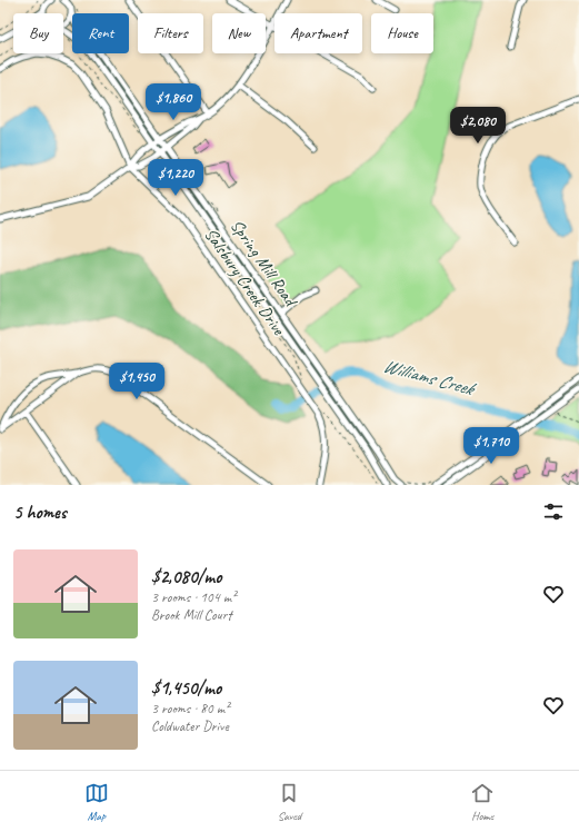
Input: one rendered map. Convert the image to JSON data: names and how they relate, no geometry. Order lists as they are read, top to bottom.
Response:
{
  "streets": {
    "street": ["Spring Mill Road", "Salsbury Creek Drive"]
  },
  "water": ["Williams Creek"],
  "page": {
    "chip": [
      "Buy",
      "Rent",
      "Filters",
      "New",
      "Apartment",
      "House"
    ],
    "price": [
      "$1,860",
      "$2,080",
      "$1,220",
      "$1,450",
      "$1,710"
    ],
    "heading": "5 homes",
    "list": [
      {
        "name": "$2,080/mo",
        "note": "3 rooms · 104 m² · Brook Mill Court"
      },
      {
        "name": "$1,450/mo",
        "note": "3 rooms · 80 m² · Coldwater Drive"
      }
    ],
    "tabs": ["Map", "Saved", "Home"]
  }
}
